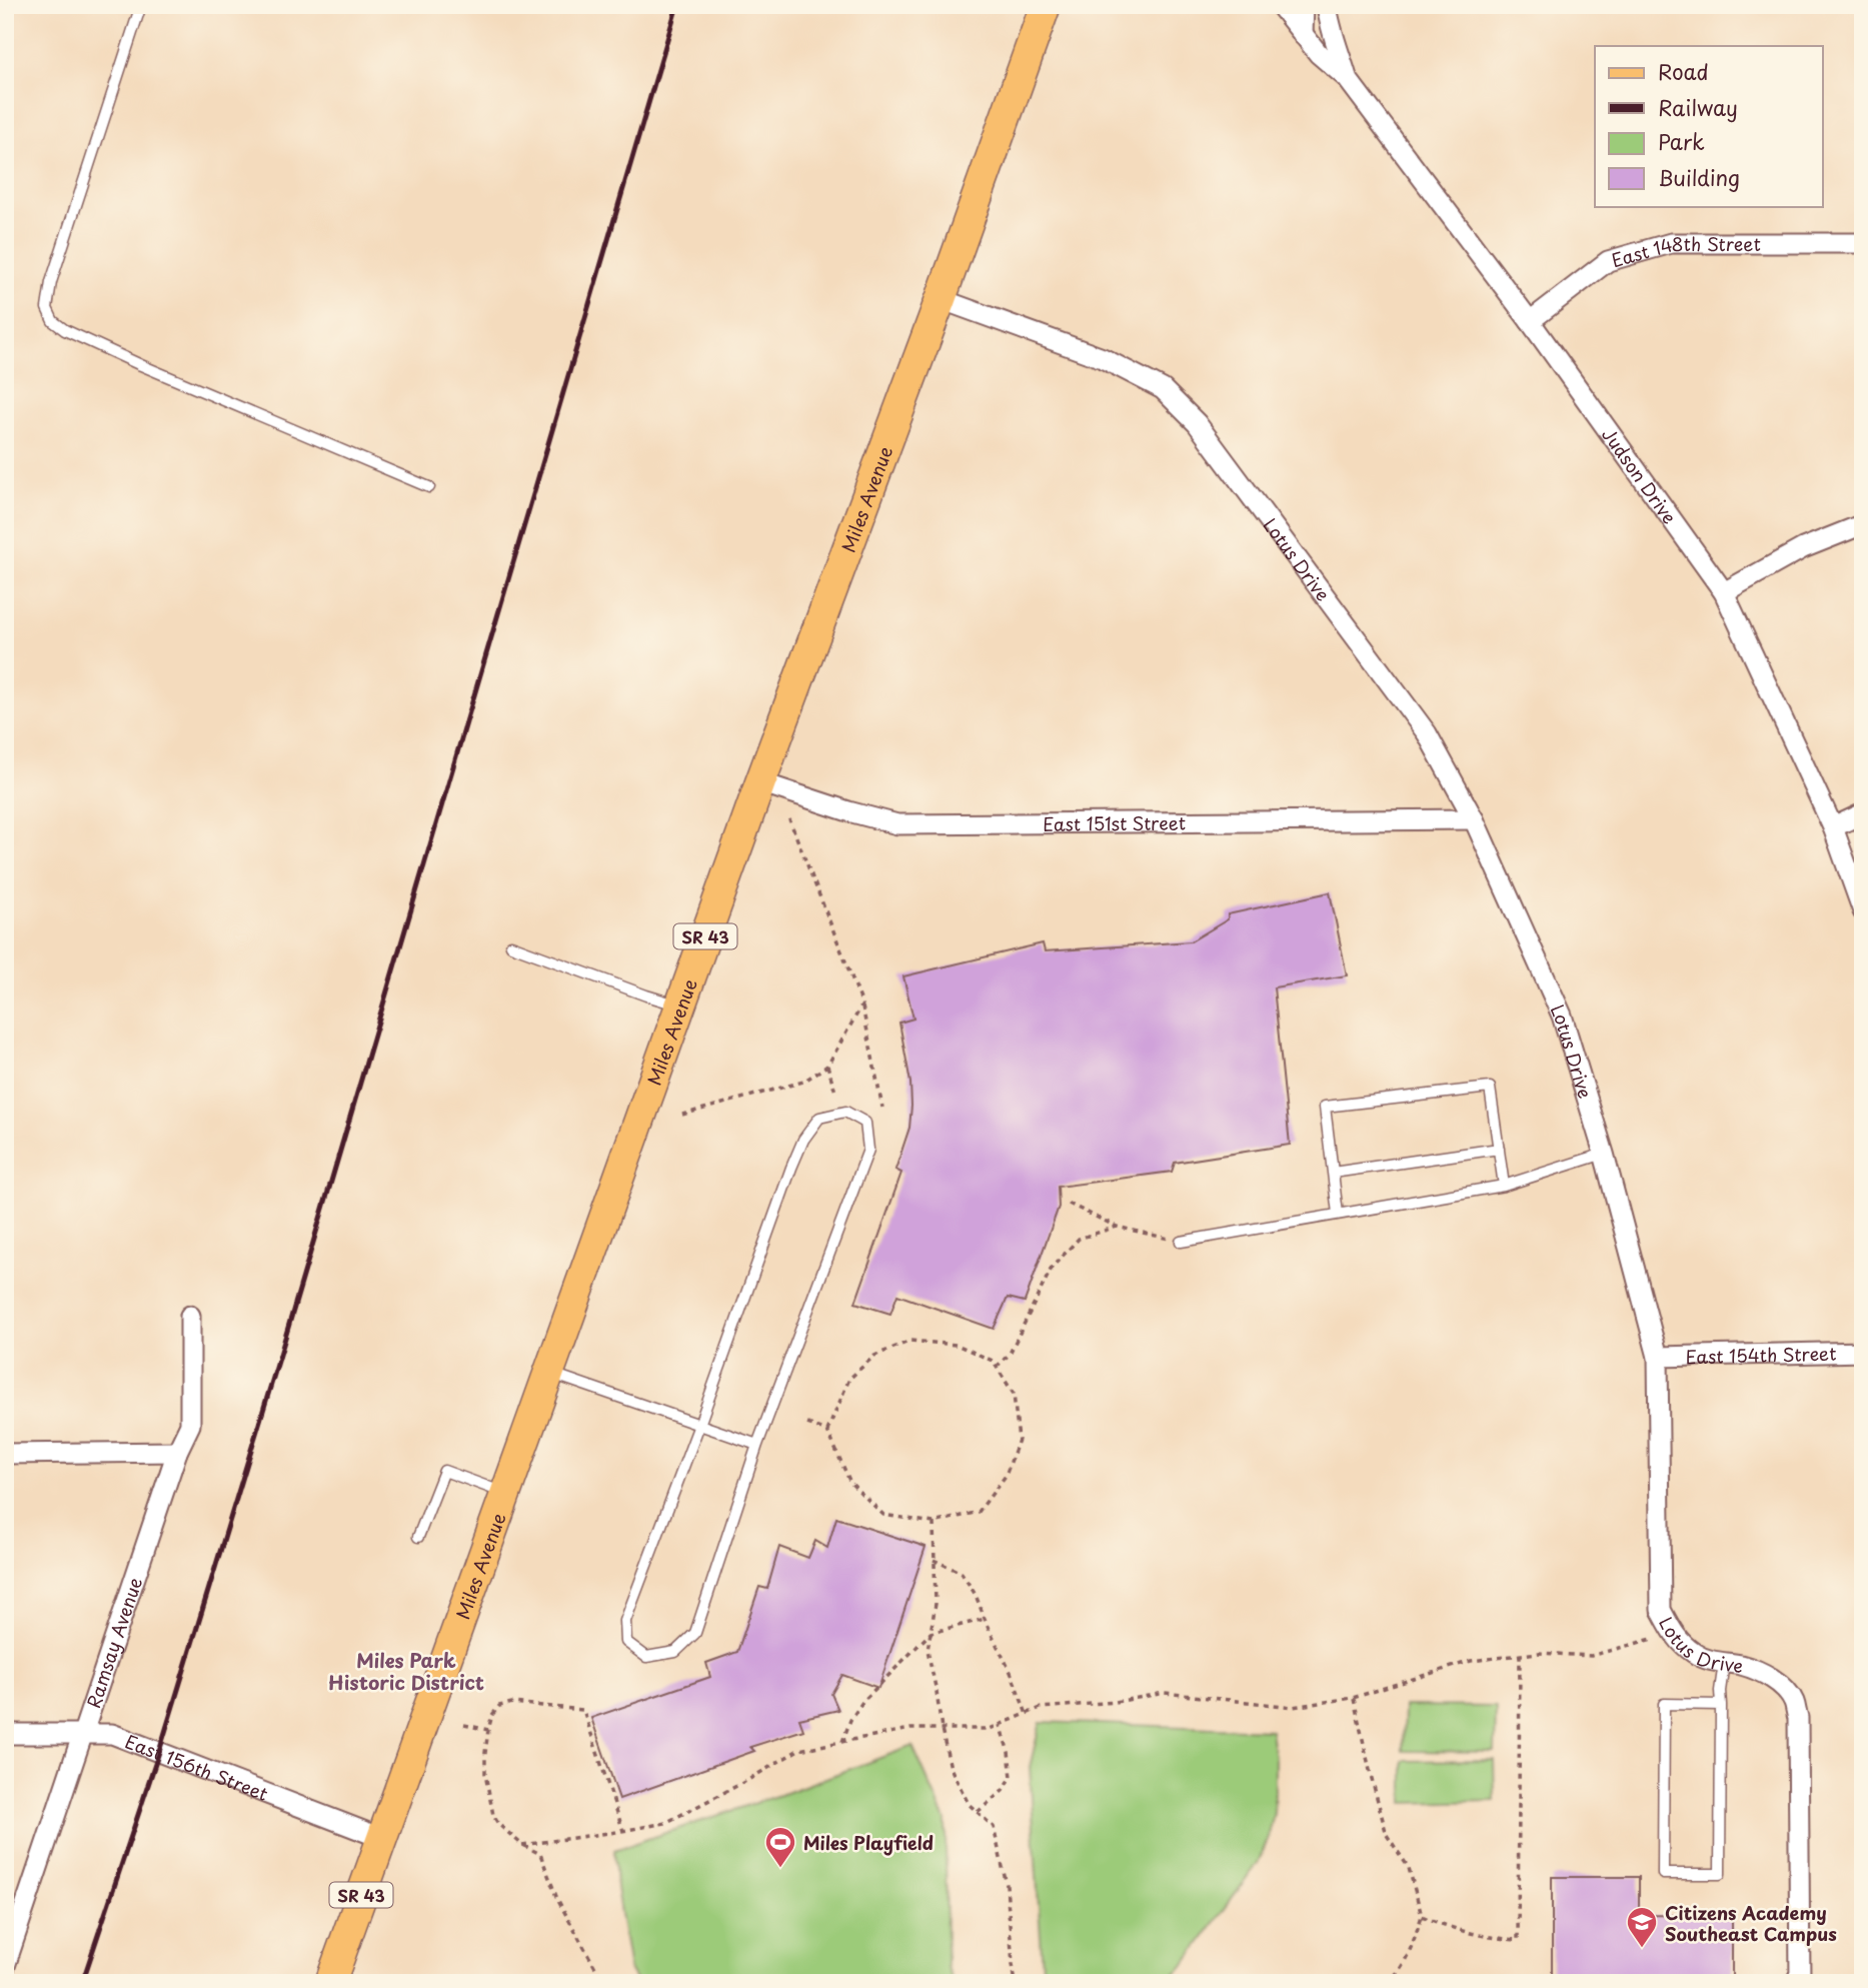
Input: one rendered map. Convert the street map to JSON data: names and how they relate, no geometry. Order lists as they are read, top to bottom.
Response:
{
  "streets": {
    "main road": ["Miles Avenue", "SR 43"],
    "street": [
      "East 148th Street",
      "Judson Drive",
      "Lotus Drive",
      "East 151st Street",
      "East 154th Street",
      "Ramsay Avenue",
      "East 156th Street"
    ]
  },
  "crossings": [
    ["East 148th Street", "Judson Drive"],
    ["Miles Avenue", "Lotus Drive"],
    ["Miles Avenue", "East 151st Street"],
    ["Miles Avenue", "East 156th Street"],
    ["Lotus Drive", "East 151st Street"],
    ["Lotus Drive", "East 154th Street"],
    ["Ramsay Avenue", "East 156th Street"]
  ],
  "districts": ["Miles Park Historic District"],
  "places": {
    "sports": ["Miles Playfield"],
    "school or university": ["Citizens Academy Southeast Campus"]
  },
  "legend": [
    "Road",
    "Railway",
    "Park",
    "Building"
  ]
}
